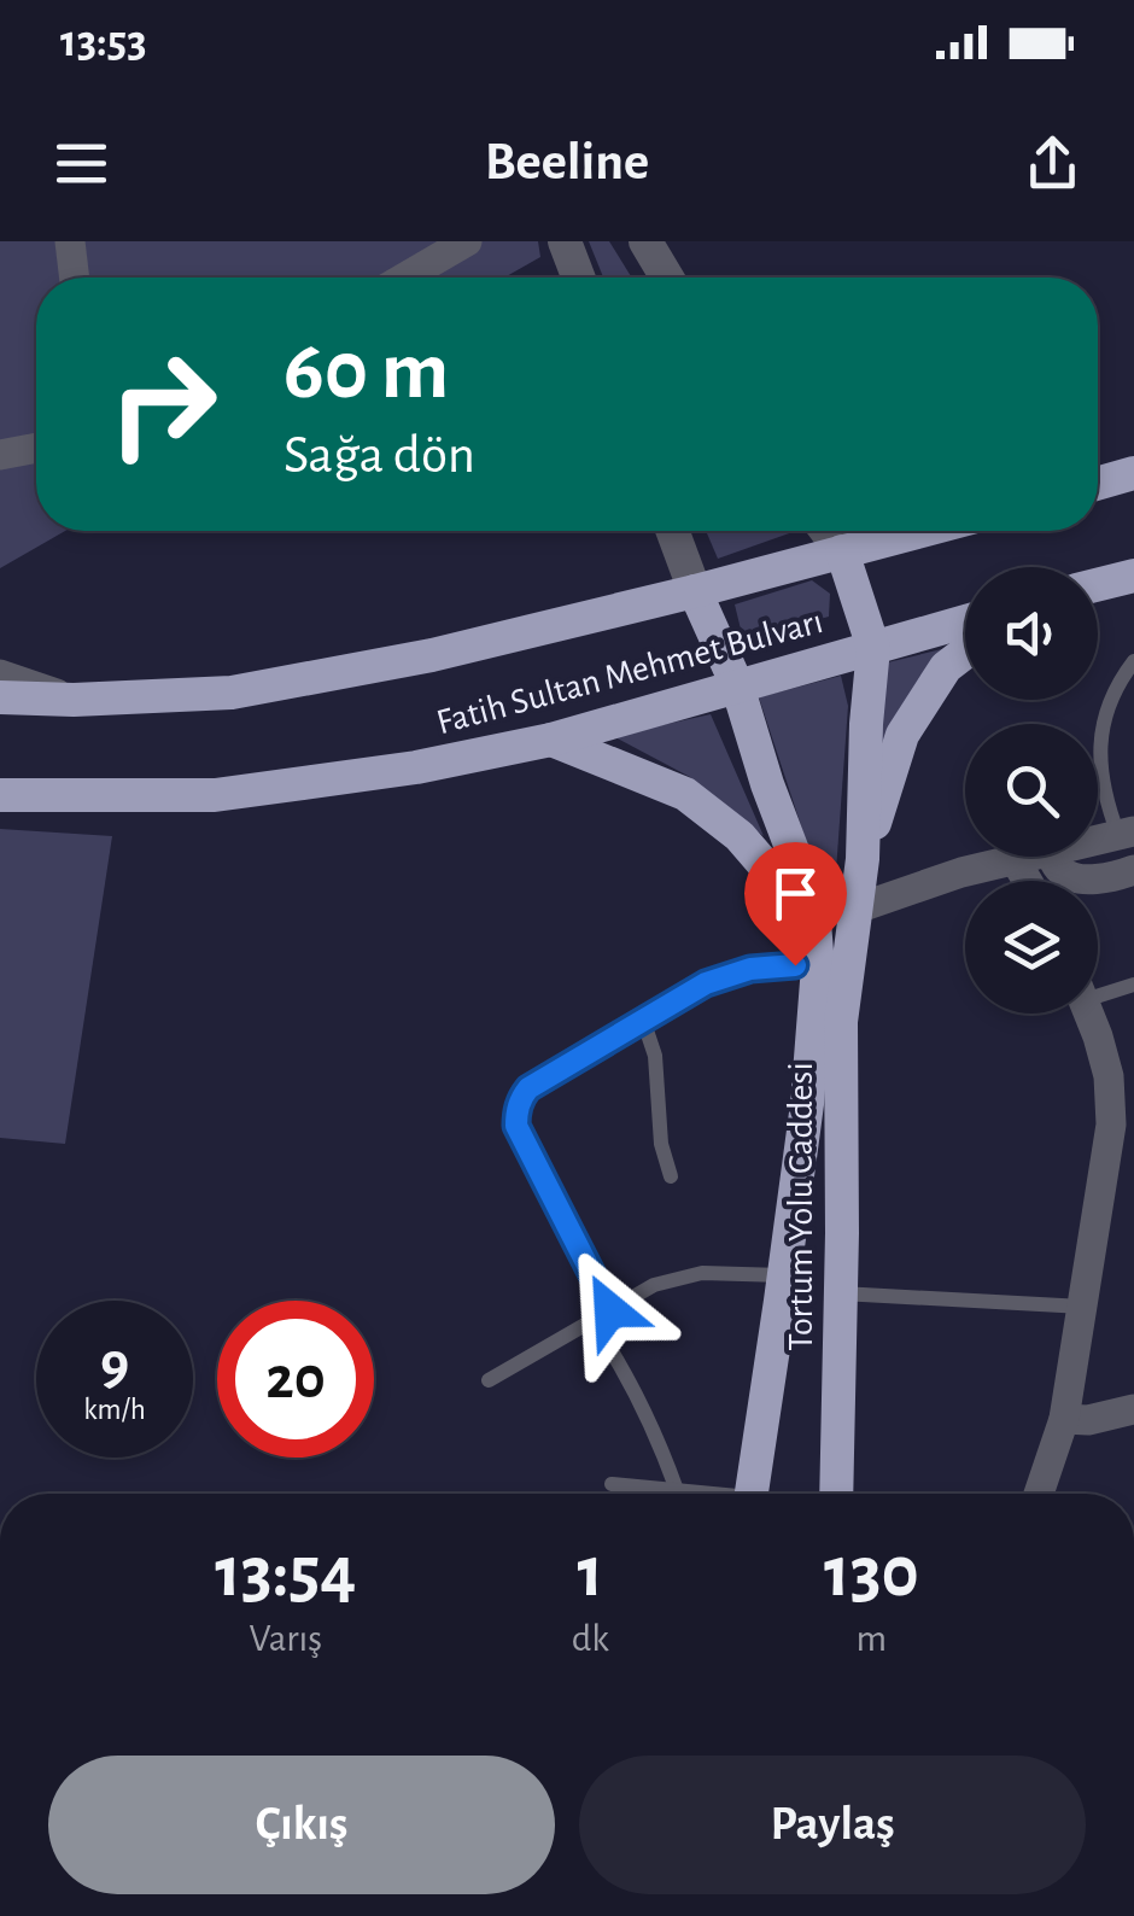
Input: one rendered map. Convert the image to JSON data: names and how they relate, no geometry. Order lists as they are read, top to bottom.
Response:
{
  "streets": {
    "highway": ["Fatih Sultan Mehmet Bulvarı", "Tortum Yolu Caddesi"]
  },
  "crossings": [
    ["Fatih Sultan Mehmet Bulvarı", "Tortum Yolu Caddesi"]
  ],
  "page": {
    "status": "13:53",
    "header": "Beeline",
    "turn": ["60 m", "Sağa dön"],
    "speed": "9 km/h",
    "limit": "20",
    "eta": [
      "13:54",
      "Varış",
      "1",
      "dk",
      "130",
      "m"
    ],
    "buttons": ["Çıkış", "Paylaş"]
  }
}
